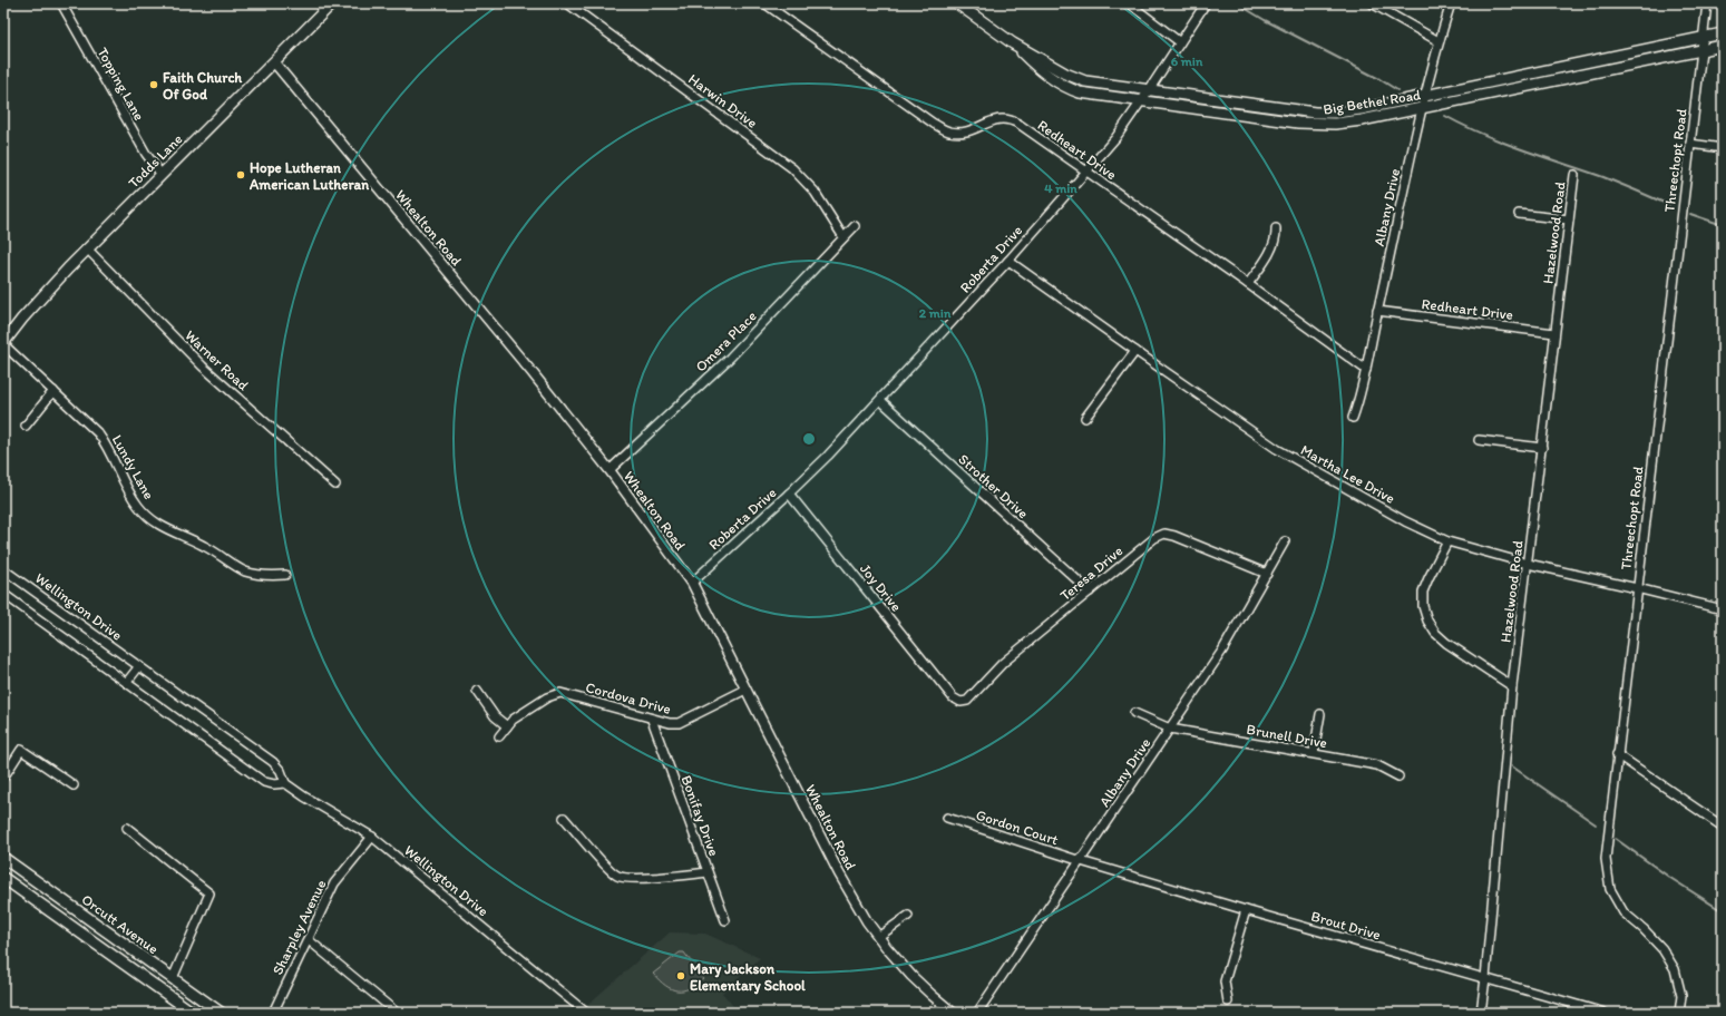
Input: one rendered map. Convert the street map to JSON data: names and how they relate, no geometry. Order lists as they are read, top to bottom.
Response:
{
  "streets": {
    "main road": ["Big Bethel Road", "Todds Lane", "Orcutt Avenue"],
    "street": [
      "Topping Lane",
      "Harwin Drive",
      "Redheart Drive",
      "Threechopt Road",
      "Albany Drive",
      "Whealton Road",
      "Hazelwood Road",
      "Roberta Drive",
      "Omera Place",
      "Warner Road",
      "Lundy Lane",
      "Martha Lee Drive",
      "Strother Drive",
      "Teresa Drive",
      "Joy Drive",
      "Wellington Drive",
      "Cordova Drive",
      "Brunell Drive",
      "Bonifay Drive",
      "Gordon Court",
      "Brout Drive",
      "Sharpley Avenue"
    ]
  },
  "crossings": [
    ["Topping Lane", "Todds Lane"],
    ["Harwin Drive", "Omera Place"],
    ["Big Bethel Road", "Threechopt Road"],
    ["Big Bethel Road", "Albany Drive"],
    ["Big Bethel Road", "Roberta Drive"],
    ["Redheart Drive", "Albany Drive"],
    ["Redheart Drive", "Hazelwood Road"],
    ["Redheart Drive", "Roberta Drive"],
    ["Todds Lane", "Whealton Road"],
    ["Todds Lane", "Warner Road"],
    ["Todds Lane", "Lundy Lane"],
    ["Threechopt Road", "Martha Lee Drive"],
    ["Albany Drive", "Teresa Drive"],
    ["Albany Drive", "Brunell Drive"],
    ["Albany Drive", "Gordon Court"],
    ["Albany Drive", "Brout Drive"],
    ["Whealton Road", "Roberta Drive"],
    ["Whealton Road", "Omera Place"],
    ["Whealton Road", "Cordova Drive"],
    ["Hazelwood Road", "Martha Lee Drive"],
    ["Hazelwood Road", "Brout Drive"],
    ["Roberta Drive", "Martha Lee Drive"],
    ["Roberta Drive", "Strother Drive"],
    ["Roberta Drive", "Joy Drive"],
    ["Strother Drive", "Teresa Drive"],
    ["Teresa Drive", "Joy Drive"],
    ["Wellington Drive", "Sharpley Avenue"],
    ["Cordova Drive", "Bonifay Drive"],
    ["Gordon Court", "Brout Drive"]
  ],
  "places": ["Faith Church Of God", "Hope Lutheran American Lutheran", "Mary Jackson Elementary School"],
  "rings": ["6 min", "4 min", "2 min"]
}
